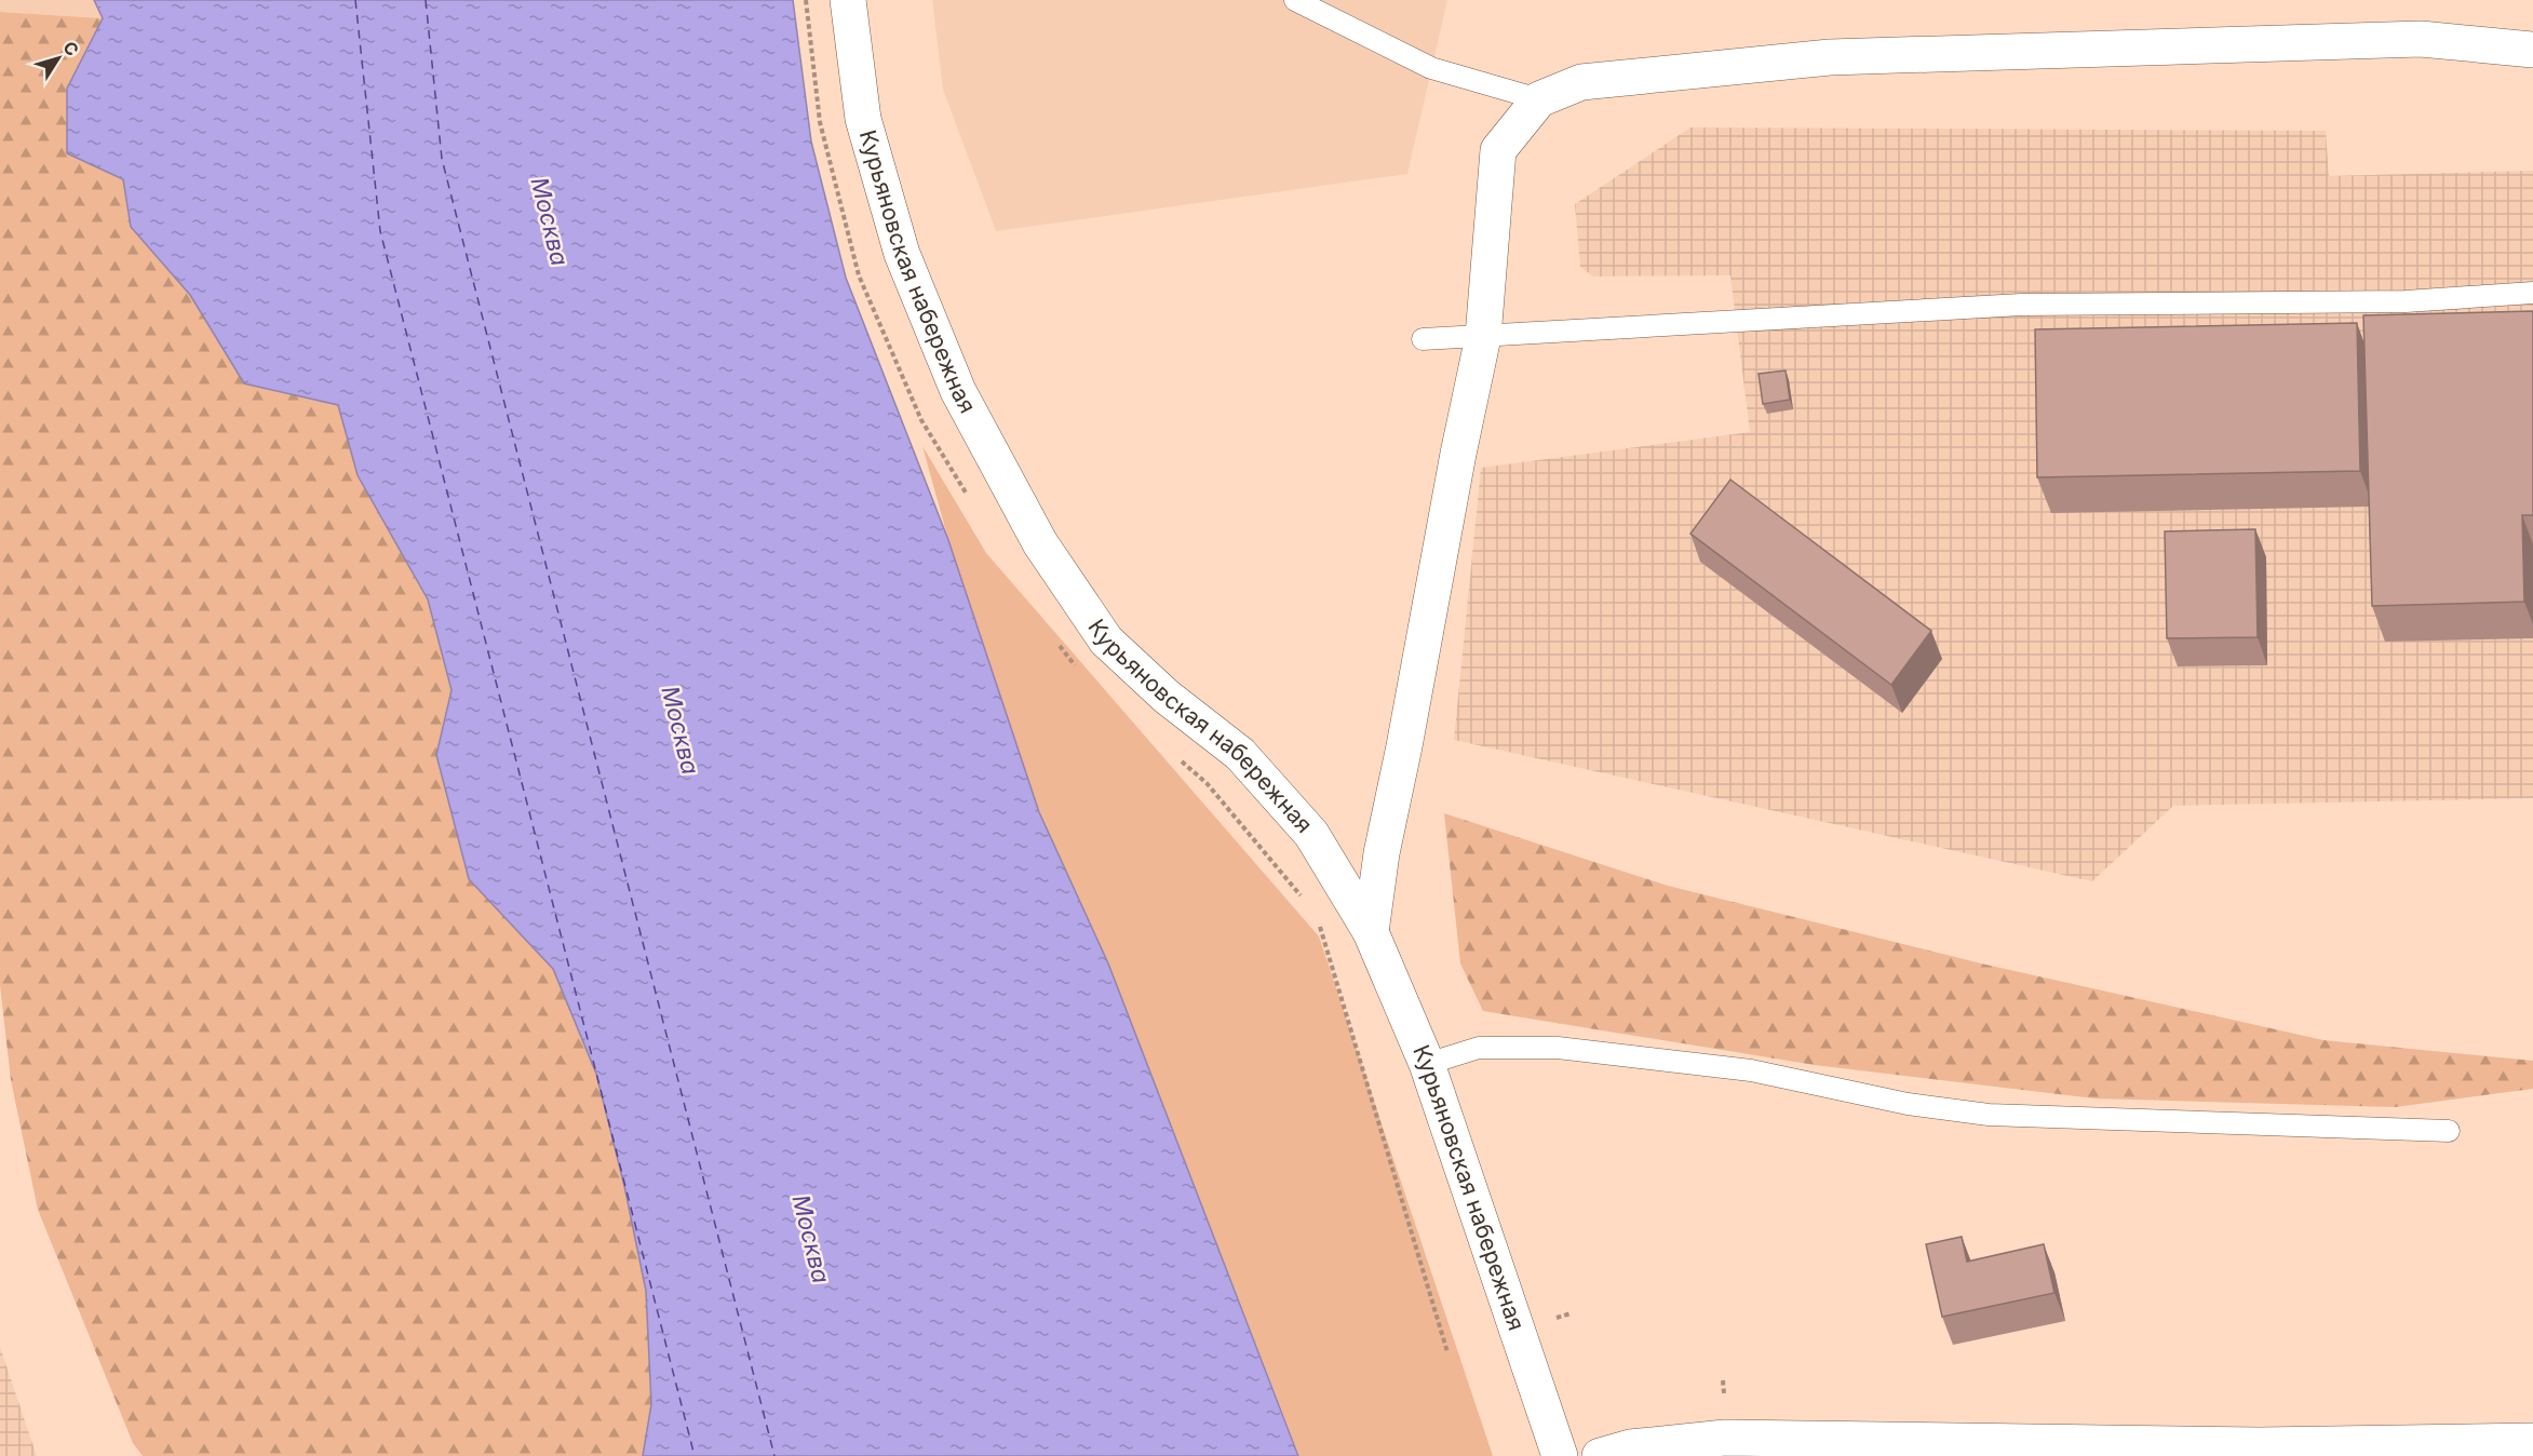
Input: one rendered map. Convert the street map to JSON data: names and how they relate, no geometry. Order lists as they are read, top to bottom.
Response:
{
  "streets": {
    "street": ["Курьяновская набережная"]
  },
  "water": ["Москва"],
  "north": "top right"
}
